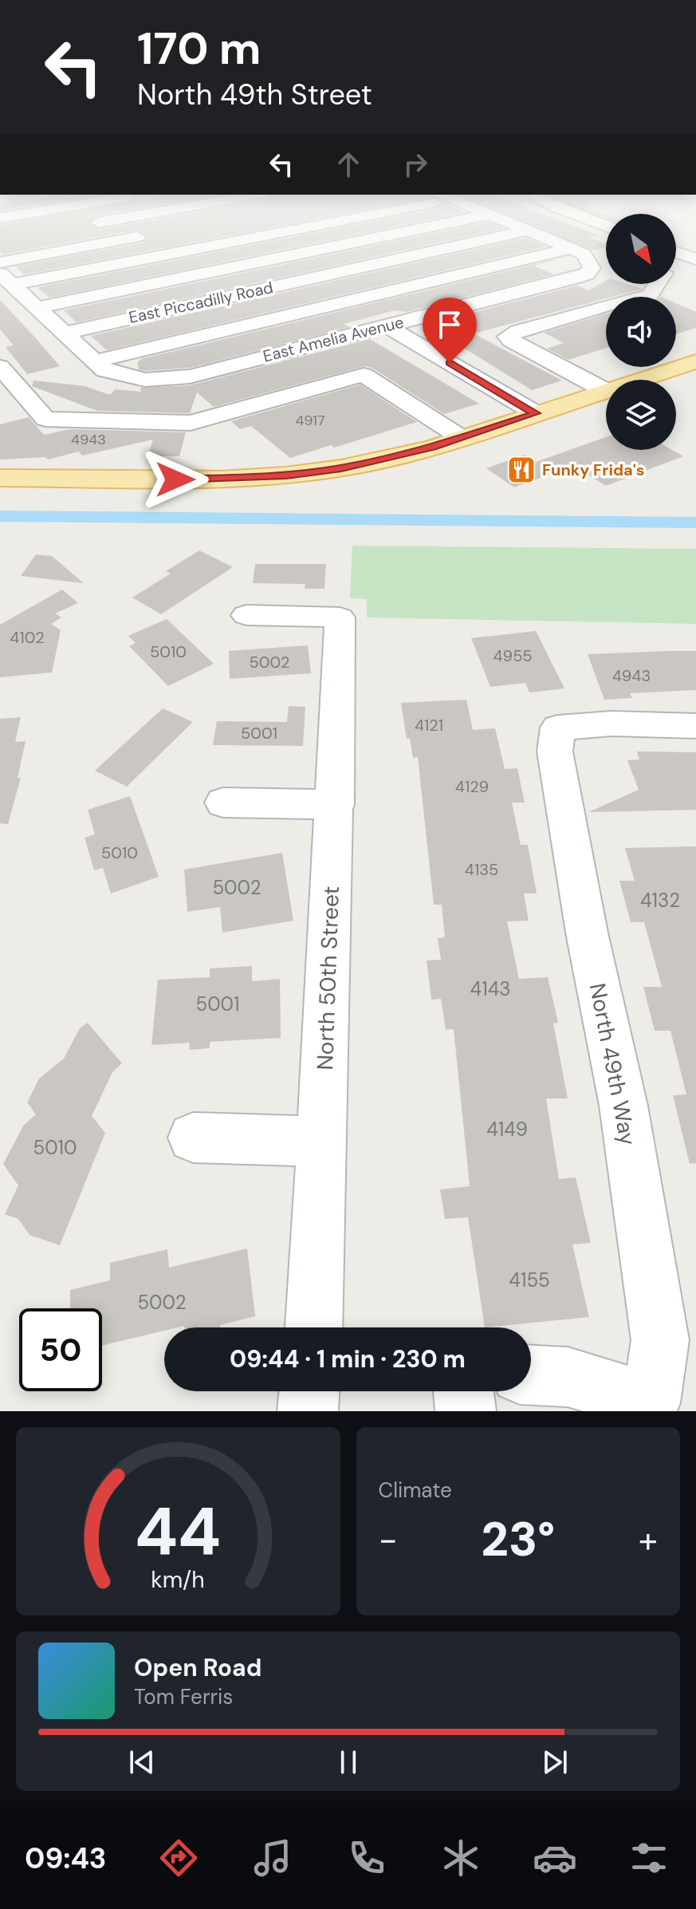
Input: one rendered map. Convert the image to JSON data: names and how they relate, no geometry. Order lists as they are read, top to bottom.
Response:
{
  "streets": {
    "street": [
      "East Piccadilly Road",
      "East Amelia Avenue",
      "North 50th Street",
      "North 49th Way"
    ]
  },
  "crossings": [
    ["East Piccadilly Road", "East Amelia Avenue"]
  ],
  "places": {
    "restaurant": ["Funky Frida's"]
  },
  "house_numbers": [
    "4917",
    "4943",
    "4102",
    "5010",
    "4955",
    "5002",
    "4943",
    "4121",
    "5001",
    "4129",
    "5010",
    "4135",
    "5002",
    "4132",
    "4143",
    "5001",
    "4149",
    "5010",
    "4155",
    "5002"
  ],
  "north": "bottom right",
  "page": {
    "turn": ["170 m", "North 49th Street"],
    "limit": "50",
    "trip": "09:44 · 1 min · 230 m",
    "tile": "Climate",
    "heat": ["−", "23°", "+"],
    "song": ["Open Road", "Tom Ferris"],
    "tabs": "09:43",
    "gauge": ["44", "km/h"]
  }
}
